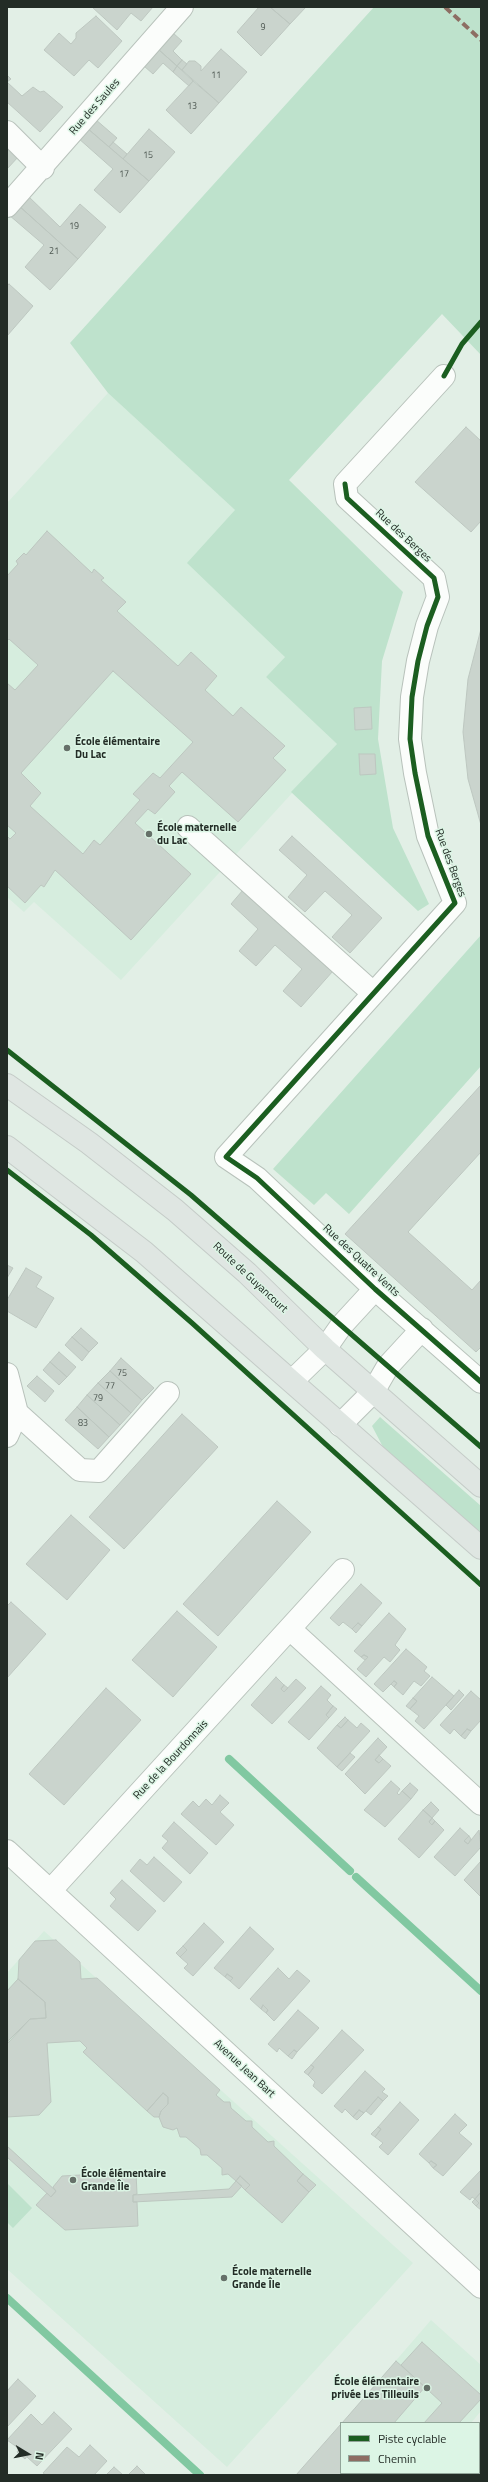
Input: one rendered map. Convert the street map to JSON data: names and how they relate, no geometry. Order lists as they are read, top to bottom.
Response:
{
  "streets": {
    "main road": ["Route de Guyancourt"],
    "street": [
      "Rue des Saules",
      "Rue des Berges",
      "Rue des Quatre Vents",
      "Rue de la Bourdonnais",
      "Avenue Jean Bart"
    ]
  },
  "crossings": [
    ["Rue des Berges", "Rue des Quatre Vents"],
    ["Rue des Quatre Vents", "Route de Guyancourt"],
    ["Rue de la Bourdonnais", "Avenue Jean Bart"]
  ],
  "places": [
    "École élémentaire Du Lac",
    "École maternelle du Lac",
    "École élémentaire Grande Île",
    "École maternelle Grande Île",
    "École élémentaire privée Les Tilleuils"
  ],
  "house_numbers": [
    "9",
    "11",
    "13",
    "15",
    "17",
    "19",
    "21",
    "75",
    "77",
    "79",
    "83"
  ],
  "legend": ["Piste cyclable", "Chemin"],
  "north": "right"
}
